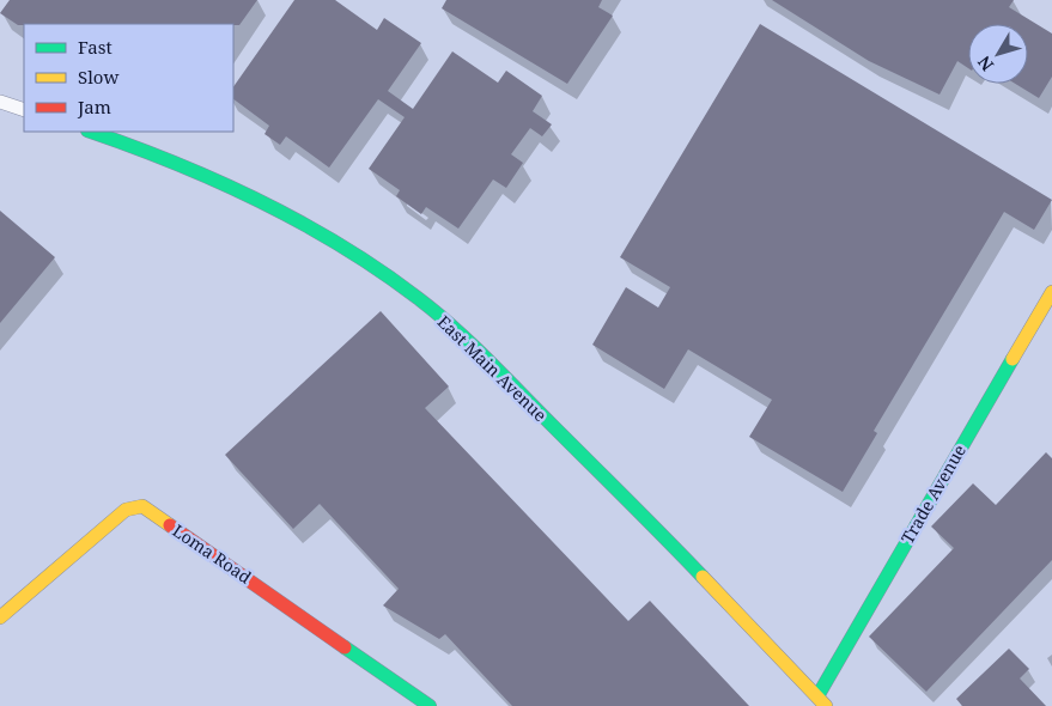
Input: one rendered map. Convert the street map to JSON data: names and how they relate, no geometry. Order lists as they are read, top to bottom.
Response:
{
  "streets": {
    "street": ["East Main Avenue", "Trade Avenue", "Loma Road"]
  },
  "crossings": [
    ["East Main Avenue", "Trade Avenue"]
  ],
  "legend": ["Fast", "Slow", "Jam"],
  "north": "bottom left"
}
